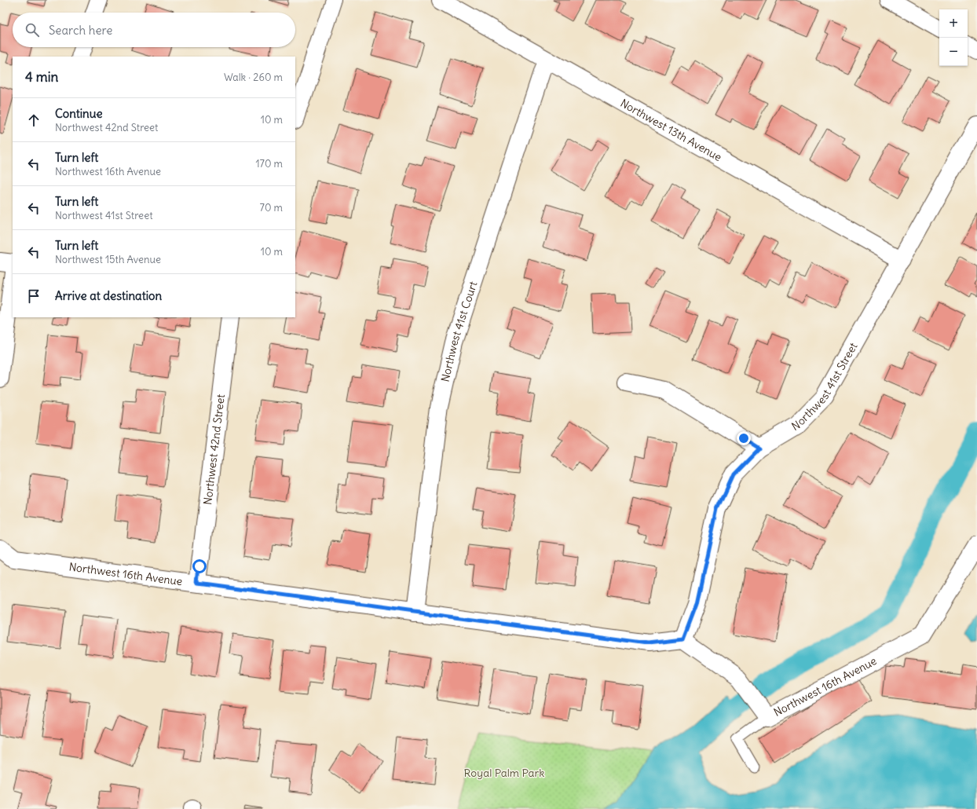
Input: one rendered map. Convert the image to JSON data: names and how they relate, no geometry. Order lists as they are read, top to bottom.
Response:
{
  "streets": {
    "street": [
      "Northwest 13th Avenue",
      "Northwest 41st Court",
      "Northwest 41st Street",
      "Northwest 42nd Street",
      "Northwest 16th Avenue"
    ]
  },
  "crossings": [
    ["Northwest 13th Avenue", "Northwest 41st Court"],
    ["Northwest 13th Avenue", "Northwest 41st Street"],
    ["Northwest 41st Court", "Northwest 16th Avenue"],
    ["Northwest 41st Street", "Northwest 16th Avenue"],
    ["Northwest 42nd Street", "Northwest 16th Avenue"]
  ],
  "parks": ["Royal Palm Park"],
  "page": {
    "map_buttons": ["+", "−"],
    "search": "Search here",
    "heading": ["4 min", "Walk · 260 m"],
    "list": [
      ["Continue", "Northwest 42nd Street", "10 m"],
      ["Turn left", "Northwest 16th Avenue", "170 m"],
      ["Turn left", "Northwest 41st Street", "70 m"],
      ["Turn left", "Northwest 15th Avenue", "10 m"],
      "Arrive at destination"
    ]
  }
}
